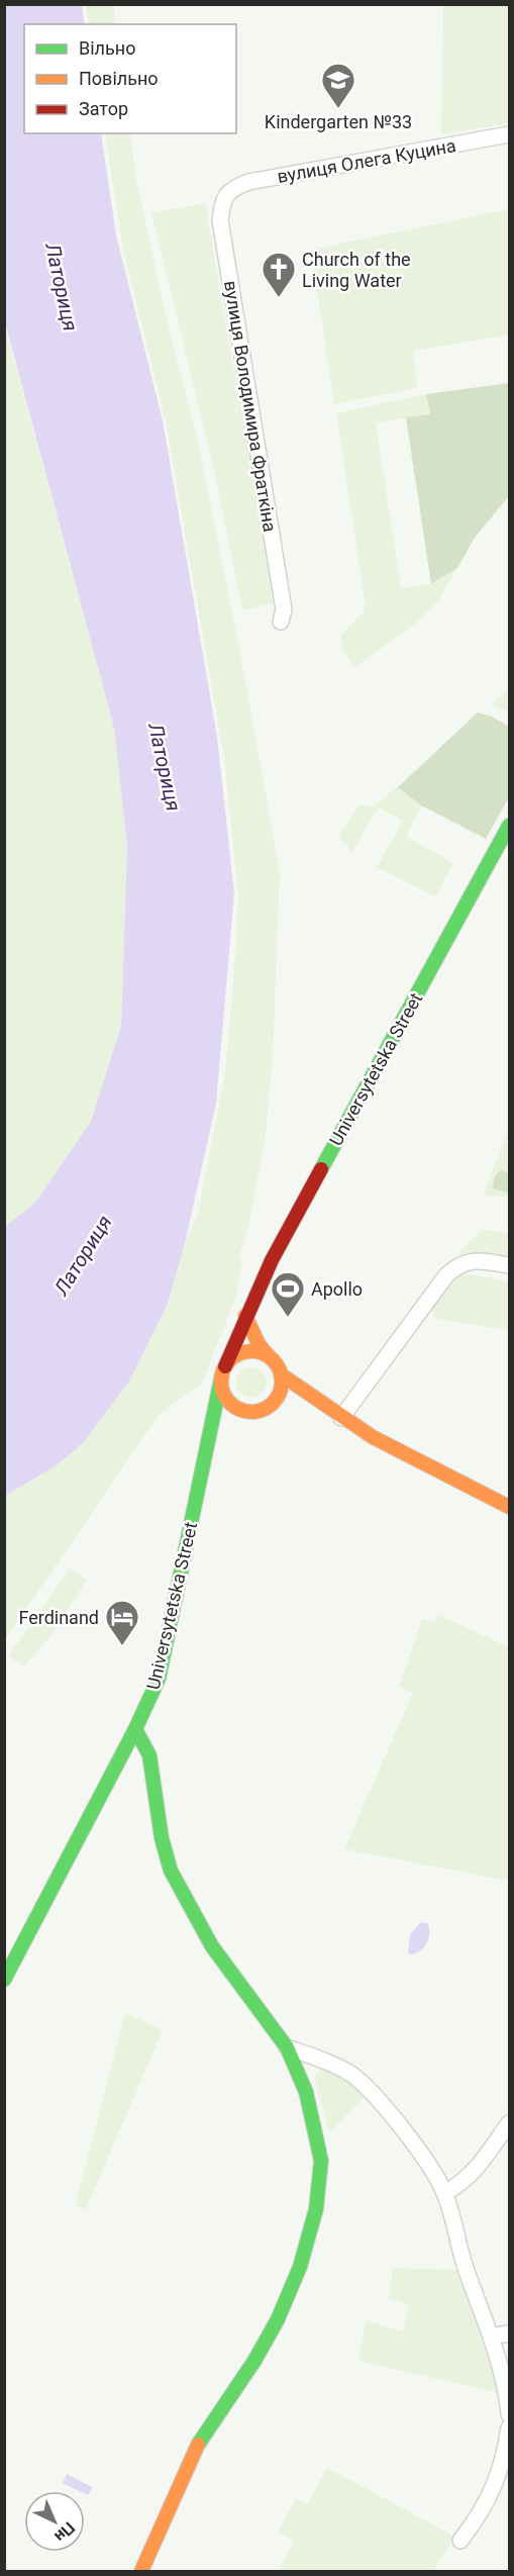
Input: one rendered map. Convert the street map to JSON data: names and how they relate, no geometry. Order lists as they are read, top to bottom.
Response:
{
  "streets": {
    "main road": ["Universytetska Street"],
    "street": ["вулиця Олега Куцина", "вулиця Володимира Фраткіна"]
  },
  "crossings": [
    ["вулиця Олега Куцина", "вулиця Володимира Фраткіна"]
  ],
  "water": ["Латориця"],
  "places": {
    "school or university": ["Kindergarten №33"],
    "church": ["Church of the Living Water"],
    "sports": ["Apollo"],
    "hotel": ["Ferdinand"]
  },
  "legend": ["Вільно", "Повільно", "Затор"],
  "north": "bottom right"
}
